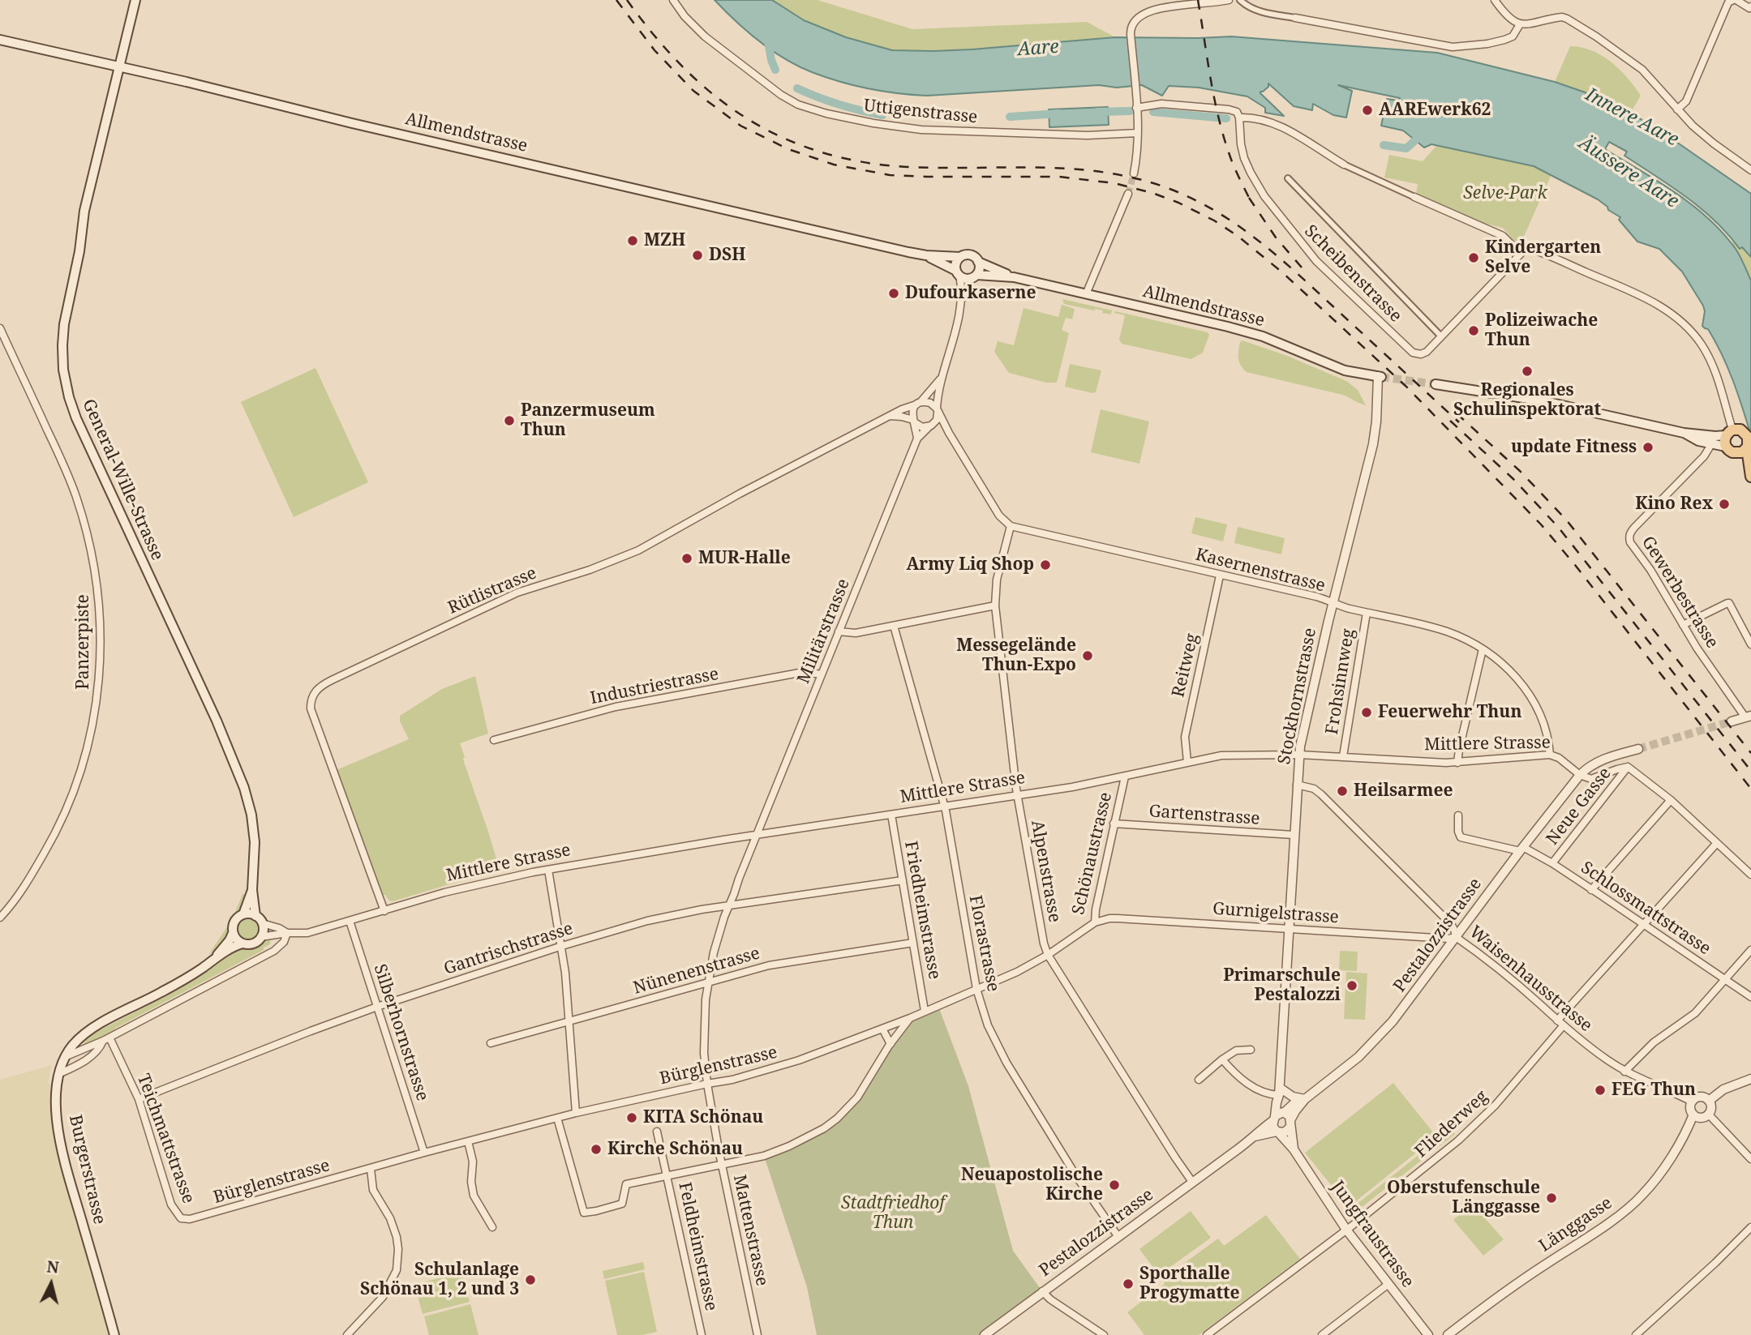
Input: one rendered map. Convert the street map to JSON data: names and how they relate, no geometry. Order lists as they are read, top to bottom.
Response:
{
  "streets": {
    "main road": ["Allmendstrasse", "General-Wille-Strasse", "Burgerstrasse"],
    "street": [
      "Uttigenstrasse",
      "Scheibenstrasse",
      "Kasernenstrasse",
      "Rütlistrasse",
      "Gewerbestrasse",
      "Militärstrasse",
      "Panzerpiste",
      "Reitweg",
      "Frohsinnweg",
      "Industriestrasse",
      "Stockhornstrasse",
      "Mittlere Strasse",
      "Neue Gasse",
      "Gartenstrasse",
      "Schönaustrasse",
      "Alpenstrasse",
      "Schlossmattstrasse",
      "Friedheimstrasse",
      "Gurnigelstrasse",
      "Pestalozzistrasse",
      "Florastrasse",
      "Gantrischstrasse",
      "Nünenenstrasse",
      "Waisenhausstrasse",
      "Silberhornstrasse",
      "Bürglenstrasse",
      "Fliederweg",
      "Teichmattstrasse",
      "Länggasse",
      "Mattenstrasse",
      "Jungfraustrasse",
      "Feldheimstrasse"
    ]
  },
  "crossings": [
    ["Allmendstrasse", "General-Wille-Strasse"],
    ["Allmendstrasse", "Stockhornstrasse"],
    ["General-Wille-Strasse", "Mittlere Strasse"],
    ["General-Wille-Strasse", "Burgerstrasse"],
    ["Kasernenstrasse", "Reitweg"],
    ["Kasernenstrasse", "Frohsinnweg"],
    ["Kasernenstrasse", "Stockhornstrasse"],
    ["Kasernenstrasse", "Mittlere Strasse"],
    ["Kasernenstrasse", "Alpenstrasse"],
    ["Rütlistrasse", "Militärstrasse"],
    ["Rütlistrasse", "Mittlere Strasse"],
    ["Militärstrasse", "Industriestrasse"],
    ["Militärstrasse", "Mittlere Strasse"],
    ["Militärstrasse", "Mattenstrasse"],
    ["Reitweg", "Mittlere Strasse"],
    ["Frohsinnweg", "Mittlere Strasse"],
    ["Stockhornstrasse", "Mittlere Strasse"],
    ["Stockhornstrasse", "Gartenstrasse"],
    ["Stockhornstrasse", "Gurnigelstrasse"],
    ["Stockhornstrasse", "Pestalozzistrasse"],
    ["Stockhornstrasse", "Waisenhausstrasse"],
    ["Stockhornstrasse", "Jungfraustrasse"],
    ["Mittlere Strasse", "Schönaustrasse"],
    ["Mittlere Strasse", "Alpenstrasse"],
    ["Mittlere Strasse", "Friedheimstrasse"],
    ["Mittlere Strasse", "Pestalozzistrasse"],
    ["Mittlere Strasse", "Florastrasse"],
    ["Mittlere Strasse", "Silberhornstrasse"],
    ["Mittlere Strasse", "Burgerstrasse"],
    ["Mittlere Strasse", "Mattenstrasse"],
    ["Neue Gasse", "Schlossmattstrasse"],
    ["Gartenstrasse", "Schönaustrasse"],
    ["Schönaustrasse", "Alpenstrasse"],
    ["Schönaustrasse", "Friedheimstrasse"],
    ["Schönaustrasse", "Gurnigelstrasse"],
    ["Schönaustrasse", "Florastrasse"],
    ["Schönaustrasse", "Bürglenstrasse"],
    ["Schönaustrasse", "Mattenstrasse"],
    ["Alpenstrasse", "Pestalozzistrasse"],
    ["Schlossmattstrasse", "Pestalozzistrasse"],
    ["Friedheimstrasse", "Gantrischstrasse"],
    ["Friedheimstrasse", "Nünenenstrasse"],
    ["Gurnigelstrasse", "Pestalozzistrasse"],
    ["Gurnigelstrasse", "Waisenhausstrasse"],
    ["Pestalozzistrasse", "Florastrasse"],
    ["Pestalozzistrasse", "Waisenhausstrasse"],
    ["Pestalozzistrasse", "Jungfraustrasse"],
    ["Gantrischstrasse", "Silberhornstrasse"],
    ["Gantrischstrasse", "Teichmattstrasse"],
    ["Gantrischstrasse", "Mattenstrasse"],
    ["Nünenenstrasse", "Mattenstrasse"],
    ["Waisenhausstrasse", "Fliederweg"],
    ["Waisenhausstrasse", "Länggasse"],
    ["Silberhornstrasse", "Bürglenstrasse"],
    ["Bürglenstrasse", "Teichmattstrasse"],
    ["Bürglenstrasse", "Mattenstrasse"],
    ["Fliederweg", "Jungfraustrasse"]
  ],
  "water": ["Aare", "Innere Aare", "Äussere Aare"],
  "parks": ["Selve-Park", "Stadtfriedhof Thun"],
  "places": [
    "AAREwerk62",
    "MZH",
    "DSH",
    "Kindergarten Selve",
    "Dufourkaserne",
    "Polizeiwache Thun",
    "Regionales Schulinspektorat",
    "Panzermuseum Thun",
    "update Fitness",
    "Kino Rex",
    "MUR-Halle",
    "Army Liq Shop",
    "Messegelände Thun-Expo",
    "Feuerwehr Thun",
    "Heilsarmee",
    "Primarschule Pestalozzi",
    "FEG Thun",
    "KITA Schönau",
    "Kirche Schönau",
    "Neuapostolische Kirche",
    "Oberstufenschule Länggasse",
    "Schulanlage Schönau 1, 2 und 3",
    "Sporthalle Progymatte"
  ],
  "north": "top"
}
